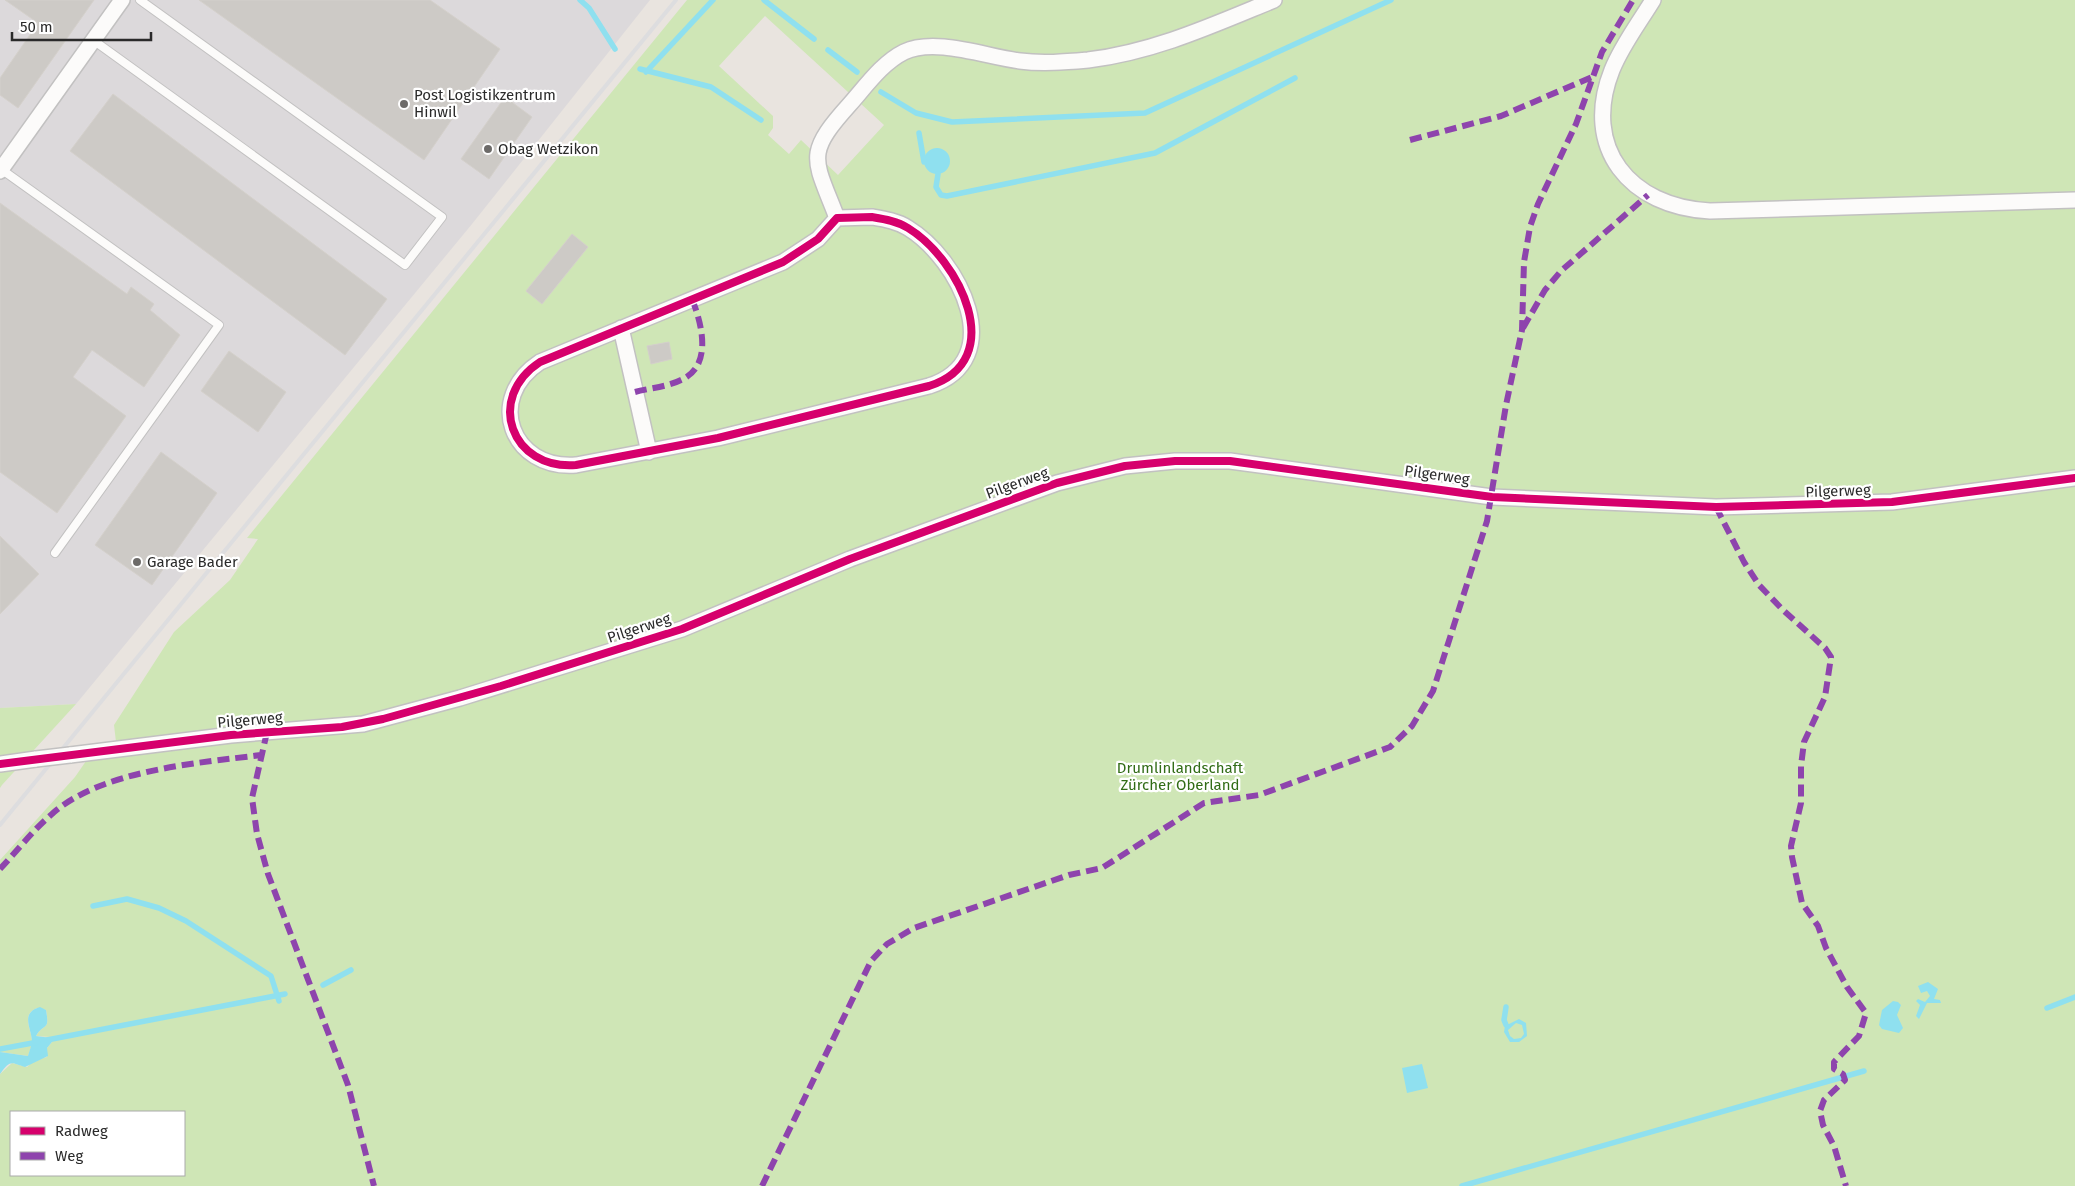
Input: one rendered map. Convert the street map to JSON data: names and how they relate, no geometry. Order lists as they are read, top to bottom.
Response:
{
  "streets": {
    "street": ["Pilgerweg"]
  },
  "parks": ["Drumlinlandschaft Zürcher Oberland"],
  "places": ["Post Logistikzentrum Hinwil", "Obag Wetzikon", "Garage Bader"],
  "legend": ["Radweg", "Weg"],
  "scale_bar": "50 m"
}
